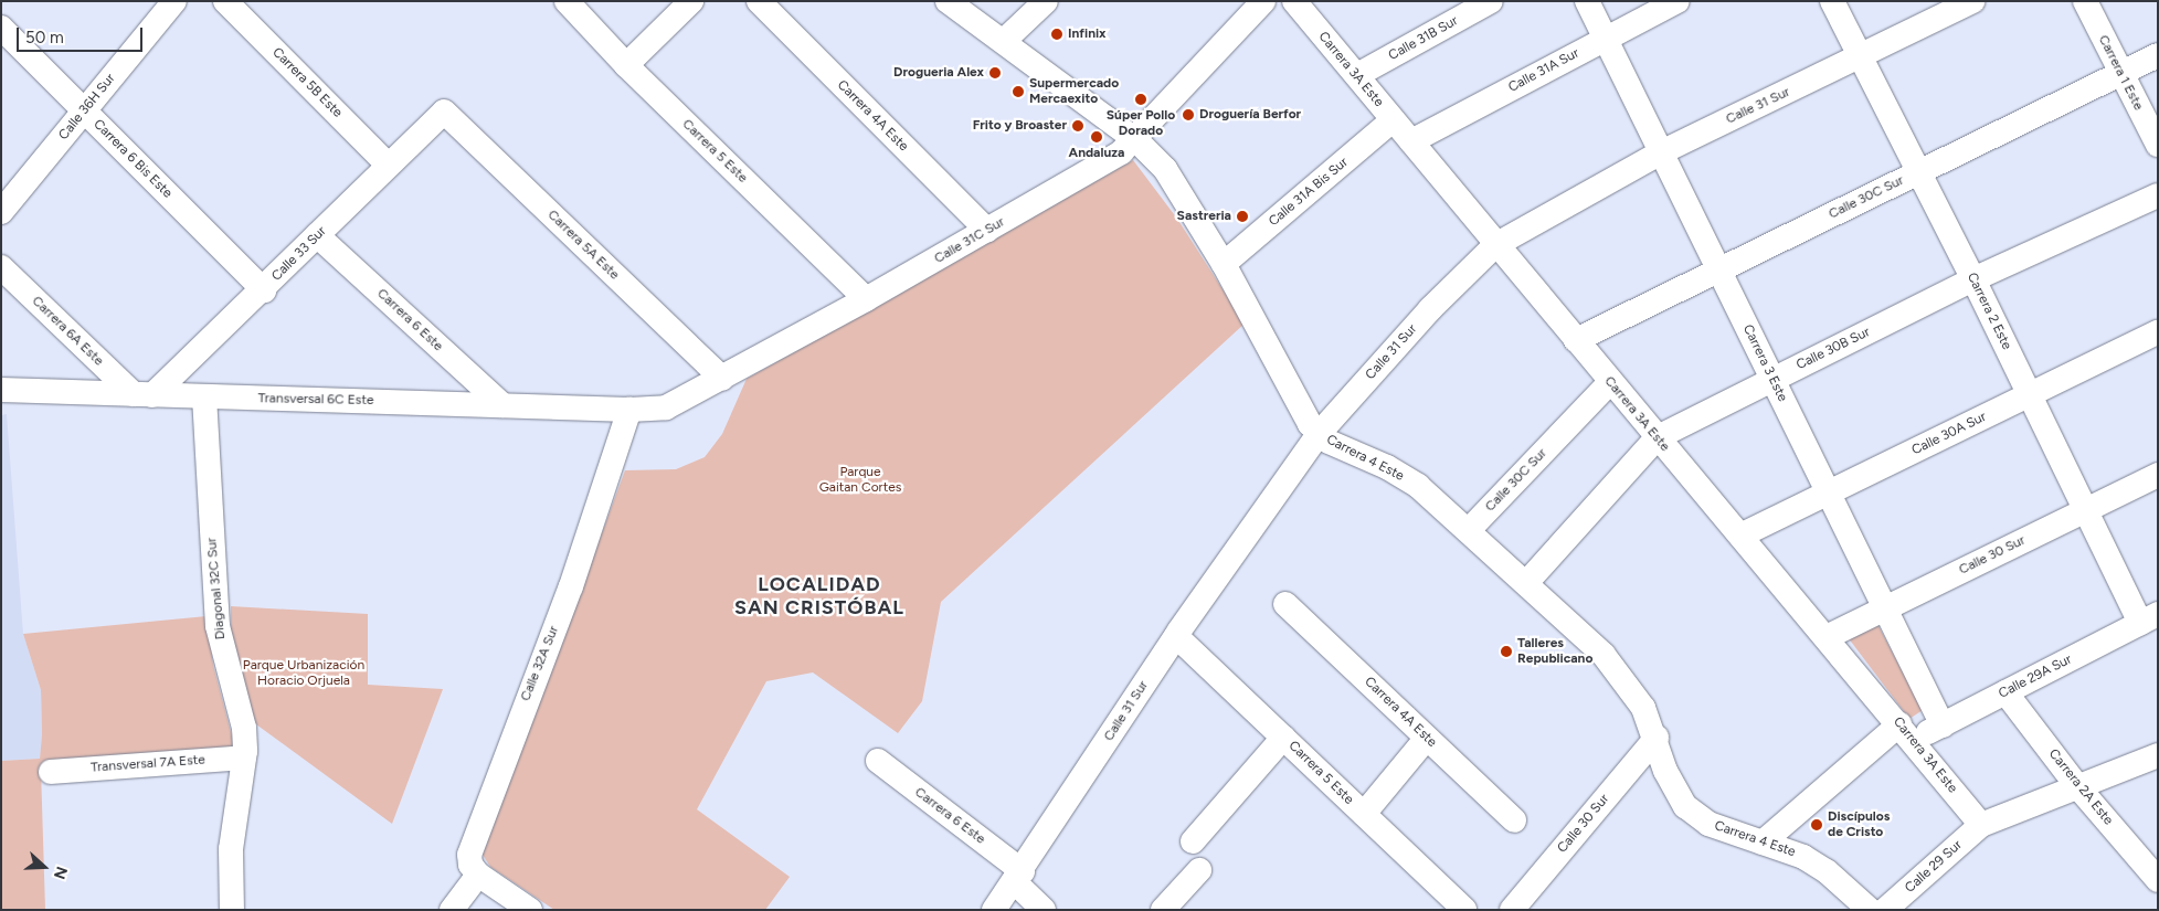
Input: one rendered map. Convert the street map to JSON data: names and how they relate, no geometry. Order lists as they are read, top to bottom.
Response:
{
  "streets": {
    "street": [
      "Calle 31B Sur",
      "Carrera 3A Este",
      "Calle 31A Sur",
      "Carrera 1 Este",
      "Carrera 5B Este",
      "Calle 31 Sur",
      "Calle 36H Sur",
      "Carrera 4A Este",
      "Carrera 5 Este",
      "Carrera 6 Bis Este",
      "Calle 31A Bis Sur",
      "Calle 30C Sur",
      "Calle 31C Sur",
      "Carrera 5A Este",
      "Calle 33 Sur",
      "Carrera 2 Este",
      "Carrera 6 Este",
      "Carrera 6A Este",
      "Calle 30B Sur",
      "Carrera 3 Este",
      "Transversal 6C Este",
      "Calle 30A Sur",
      "Carrera 4 Este",
      "Calle 30 Sur",
      "Diagonal 32C Sur",
      "Calle 32A Sur",
      "Calle 29A Sur",
      "Transversal 7A Este",
      "Carrera 2A Este",
      "Calle 29 Sur"
    ]
  },
  "crossings": [
    ["Calle 31B Sur", "Carrera 3A Este"],
    ["Carrera 3A Este", "Calle 31A Sur"],
    ["Carrera 3A Este", "Calle 31 Sur"],
    ["Carrera 3A Este", "Calle 31A Bis Sur"],
    ["Carrera 3A Este", "Calle 30C Sur"],
    ["Carrera 3A Este", "Calle 30B Sur"],
    ["Carrera 3A Este", "Calle 30A Sur"],
    ["Carrera 3A Este", "Calle 30 Sur"],
    ["Carrera 3A Este", "Calle 29A Sur"],
    ["Carrera 3A Este", "Calle 29 Sur"],
    ["Calle 31A Sur", "Carrera 3 Este"],
    ["Carrera 1 Este", "Calle 30C Sur"],
    ["Carrera 5B Este", "Calle 33 Sur"],
    ["Calle 31 Sur", "Carrera 5 Este"],
    ["Calle 31 Sur", "Carrera 2 Este"],
    ["Calle 31 Sur", "Carrera 6 Este"],
    ["Calle 31 Sur", "Carrera 3 Este"],
    ["Calle 31 Sur", "Carrera 4 Este"],
    ["Calle 36H Sur", "Carrera 6 Bis Este"],
    ["Carrera 4A Este", "Calle 31C Sur"],
    ["Carrera 5 Este", "Calle 31C Sur"],
    ["Carrera 6 Bis Este", "Calle 33 Sur"],
    ["Calle 31A Bis Sur", "Carrera 4 Este"],
    ["Calle 30C Sur", "Carrera 2 Este"],
    ["Calle 30C Sur", "Carrera 3 Este"],
    ["Calle 30C Sur", "Carrera 4 Este"],
    ["Calle 31C Sur", "Carrera 5A Este"],
    ["Calle 31C Sur", "Transversal 6C Este"],
    ["Calle 31C Sur", "Carrera 4 Este"],
    ["Calle 31C Sur", "Calle 32A Sur"],
    ["Carrera 5A Este", "Calle 33 Sur"],
    ["Calle 33 Sur", "Carrera 6 Este"],
    ["Calle 33 Sur", "Carrera 6A Este"],
    ["Calle 33 Sur", "Transversal 6C Este"],
    ["Carrera 2 Este", "Calle 30B Sur"],
    ["Carrera 2 Este", "Calle 30A Sur"],
    ["Carrera 2 Este", "Calle 30 Sur"],
    ["Carrera 2 Este", "Calle 29A Sur"],
    ["Carrera 6 Este", "Transversal 6C Este"],
    ["Carrera 6A Este", "Transversal 6C Este"],
    ["Calle 30B Sur", "Carrera 3 Este"],
    ["Calle 30B Sur", "Carrera 4 Este"],
    ["Carrera 3 Este", "Calle 30A Sur"],
    ["Carrera 3 Este", "Calle 30 Sur"],
    ["Carrera 3 Este", "Calle 29A Sur"],
    ["Transversal 6C Este", "Diagonal 32C Sur"],
    ["Transversal 6C Este", "Calle 32A Sur"],
    ["Carrera 4 Este", "Calle 30 Sur"],
    ["Carrera 4 Este", "Calle 29A Sur"],
    ["Diagonal 32C Sur", "Transversal 7A Este"],
    ["Calle 29A Sur", "Carrera 2A Este"],
    ["Carrera 2A Este", "Calle 29 Sur"]
  ],
  "districts": ["LOCALIDAD SAN CRISTÓBAL"],
  "parks": ["Parque Gaitan Cortes", "Parque Urbanización Horacio Orjuela"],
  "places": [
    "Infinix",
    "Drogueria Alex",
    "Supermercado Mercaexito",
    "Súper Pollo Dorado",
    "Droguería Berfor",
    "Frito y Broaster",
    "Andaluza",
    "Sastreria",
    "Talleres Republicano",
    "Discípulos de Cristo"
  ],
  "scale_bar": "50 m",
  "north": "right"
}
